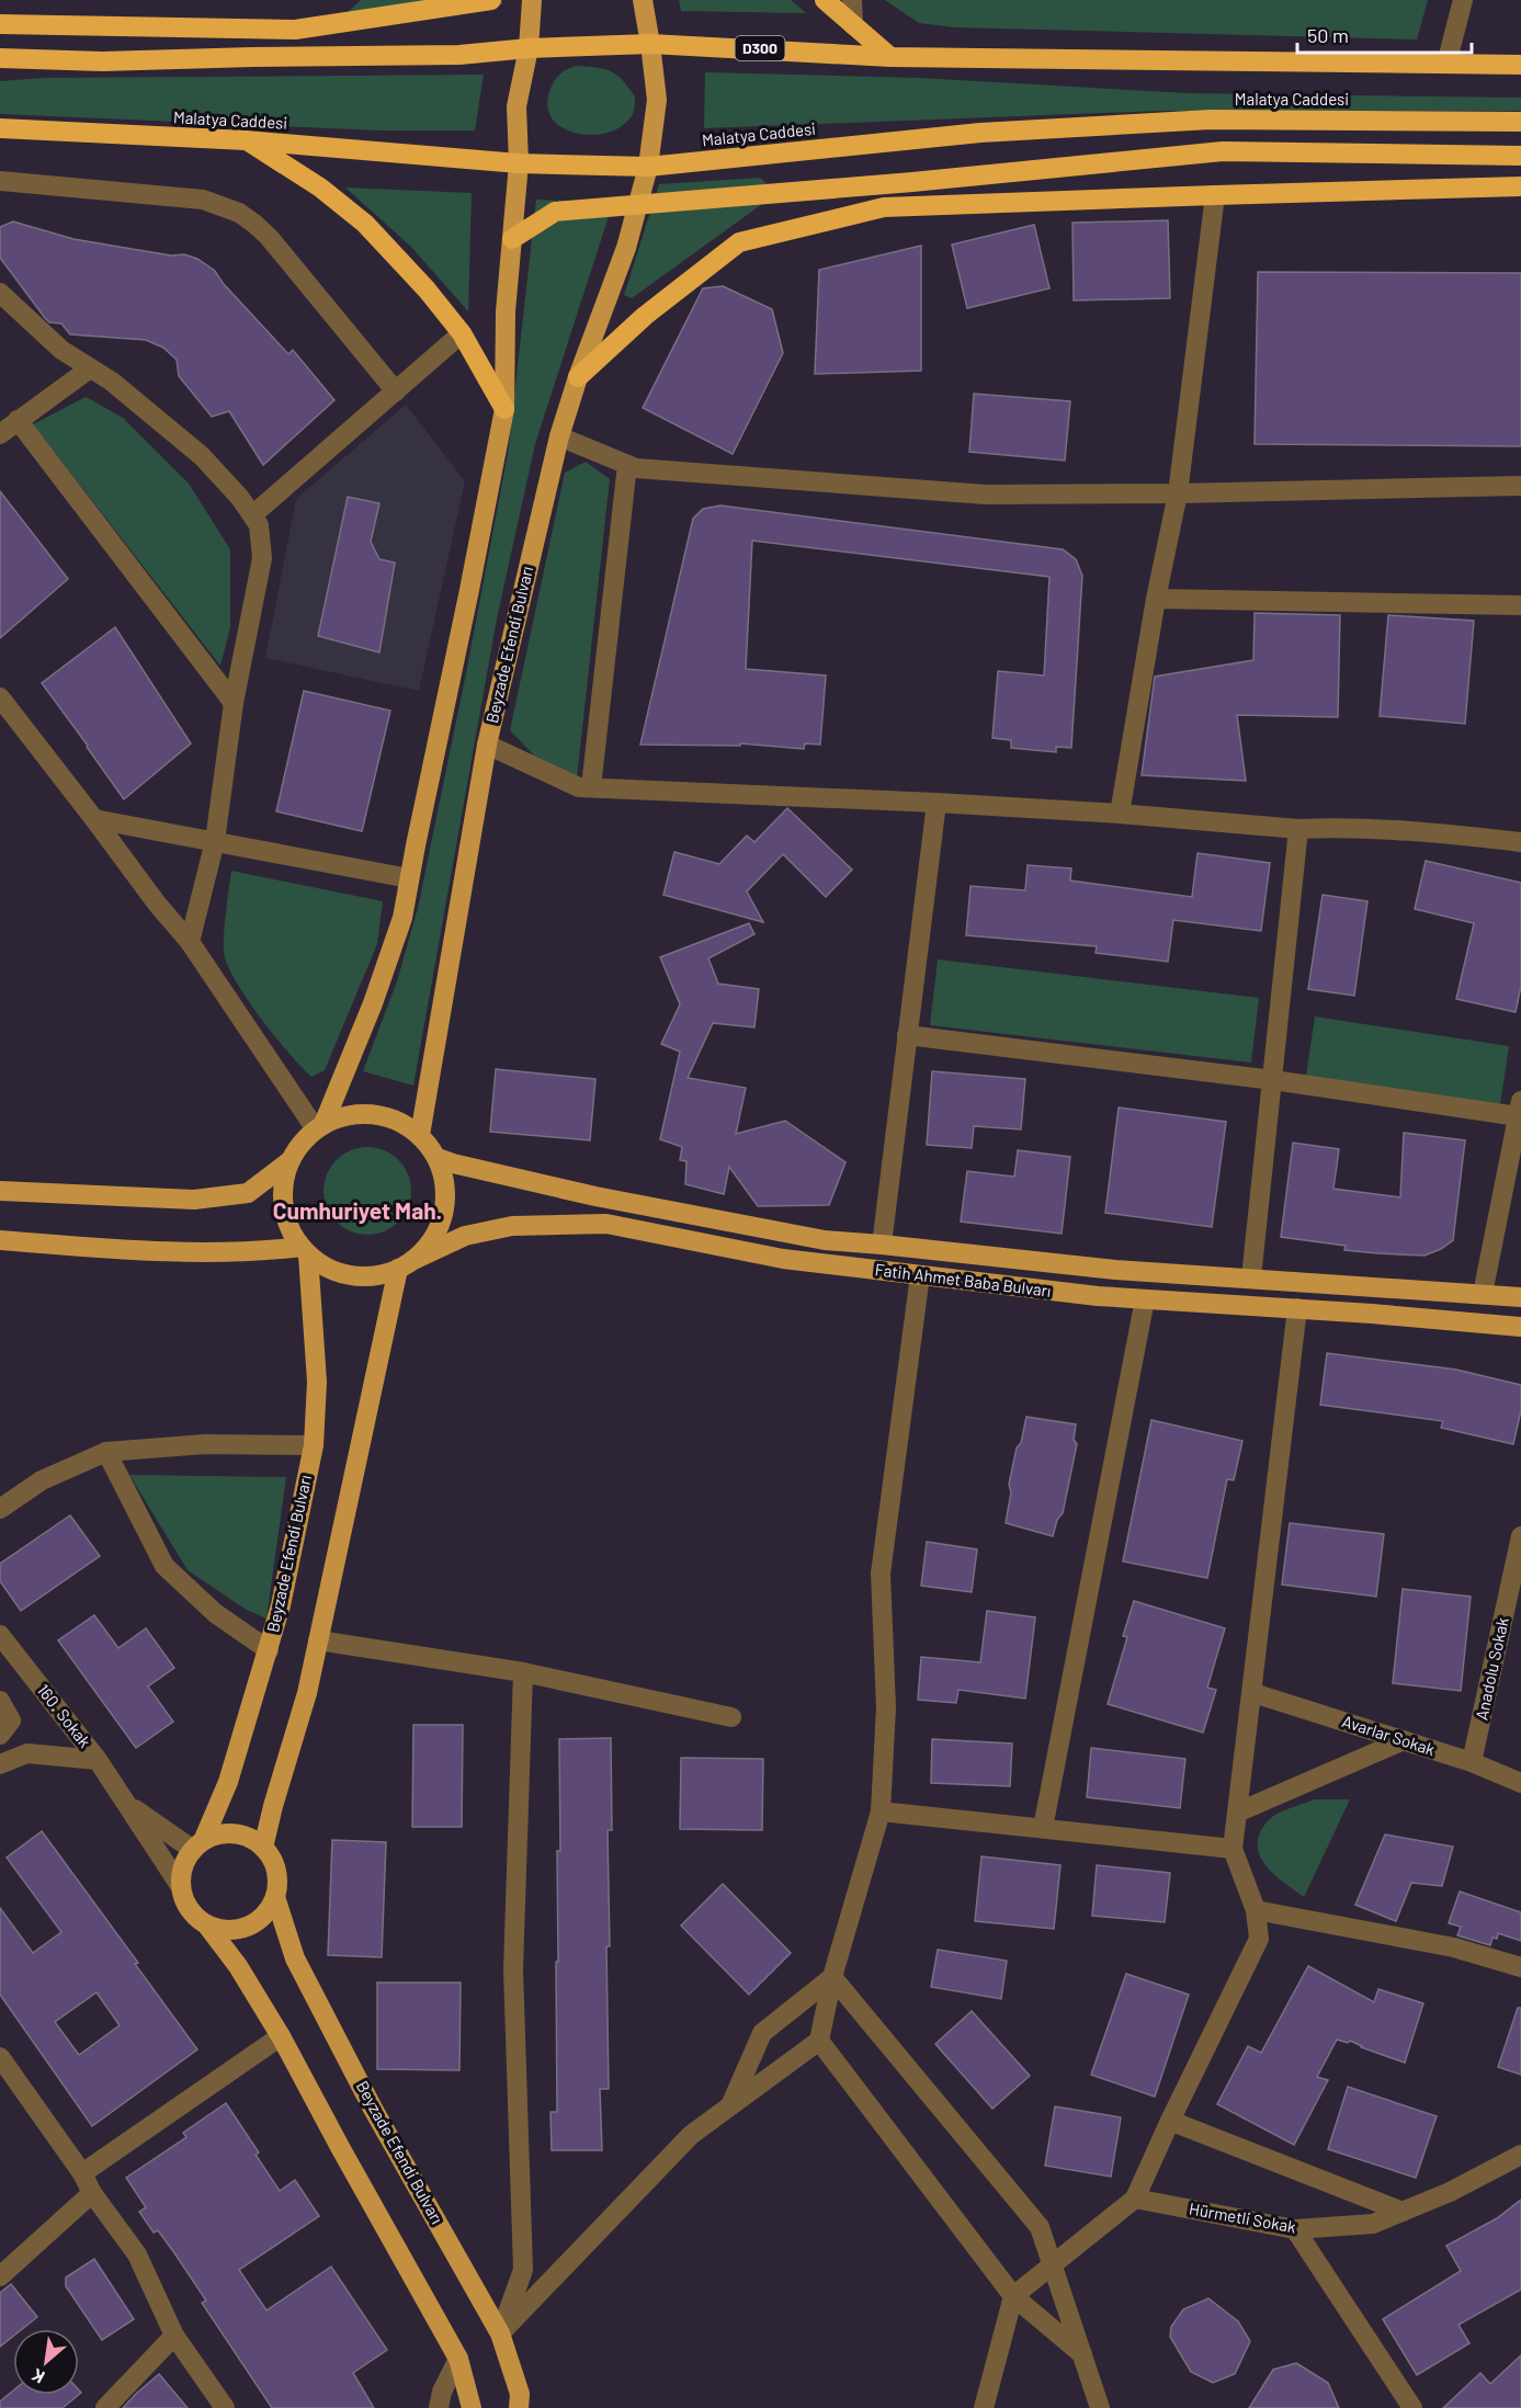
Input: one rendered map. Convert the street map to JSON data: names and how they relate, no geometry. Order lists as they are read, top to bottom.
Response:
{
  "streets": {
    "highway": ["D300", "Malatya Caddesi"],
    "main road": ["Beyzade Efendi Bulvarı", "Fatih Ahmet Baba Bulvarı"],
    "street": [
      "Anadolu Sokak",
      "160. Sokak",
      "Avarlar Sokak",
      "Hürmetli Sokak"
    ]
  },
  "crossings": [
    ["D300", "Beyzade Efendi Bulvarı"],
    ["Malatya Caddesi", "Beyzade Efendi Bulvarı"],
    ["Beyzade Efendi Bulvarı", "Fatih Ahmet Baba Bulvarı"],
    ["Beyzade Efendi Bulvarı", "160. Sokak"],
    ["Anadolu Sokak", "Avarlar Sokak"]
  ],
  "districts": ["Cumhuriyet Mah."],
  "scale_bar": "50 m",
  "north": "bottom left"
}
